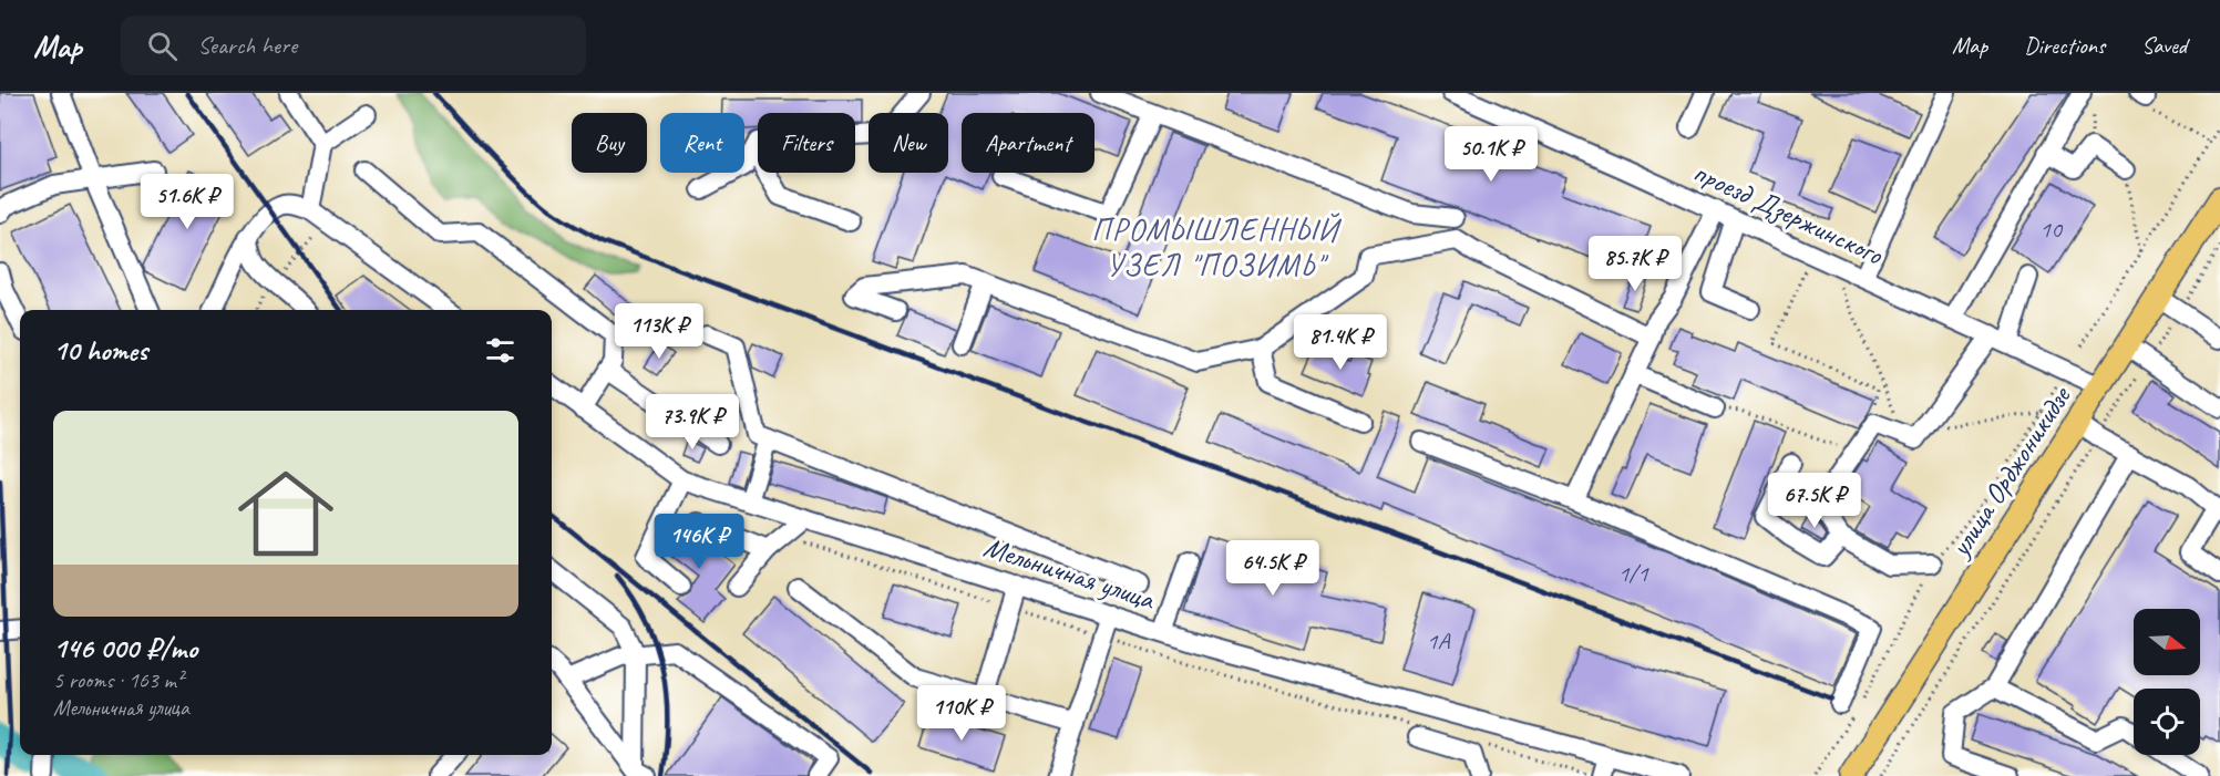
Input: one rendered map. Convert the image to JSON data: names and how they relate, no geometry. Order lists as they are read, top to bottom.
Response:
{
  "streets": {
    "main road": ["улица Орджоникидзе"],
    "street": ["проезд Дзержинского", "Мельничная улица"]
  },
  "crossings": [
    ["проезд Дзержинского", "улица Орджоникидзе"]
  ],
  "districts": ["ПРОМЫШЛЕННЫЙ УЗЕЛ \"ПОЗИМЬ\""],
  "house_numbers": ["10", "1/1", "1А"],
  "north": "right",
  "page": {
    "header": "Map",
    "search": "Search here",
    "nav": ["Map", "Directions", "Saved"],
    "chip": [
      "Buy",
      "Rent",
      "Filters",
      "New",
      "Apartment"
    ],
    "price": [
      "50.1K ₽",
      "51.6K ₽",
      "85.7K ₽",
      "113K ₽",
      "81.4K ₽",
      "73.9K ₽",
      "67.5K ₽",
      "146K ₽",
      "64.5K ₽",
      "110K ₽"
    ],
    "heading": "10 homes",
    "list": [
      {
        "name": "146 000 ₽/mo",
        "note": "5 rooms · 163 m² · Мельничная улица"
      }
    ]
  }
}
